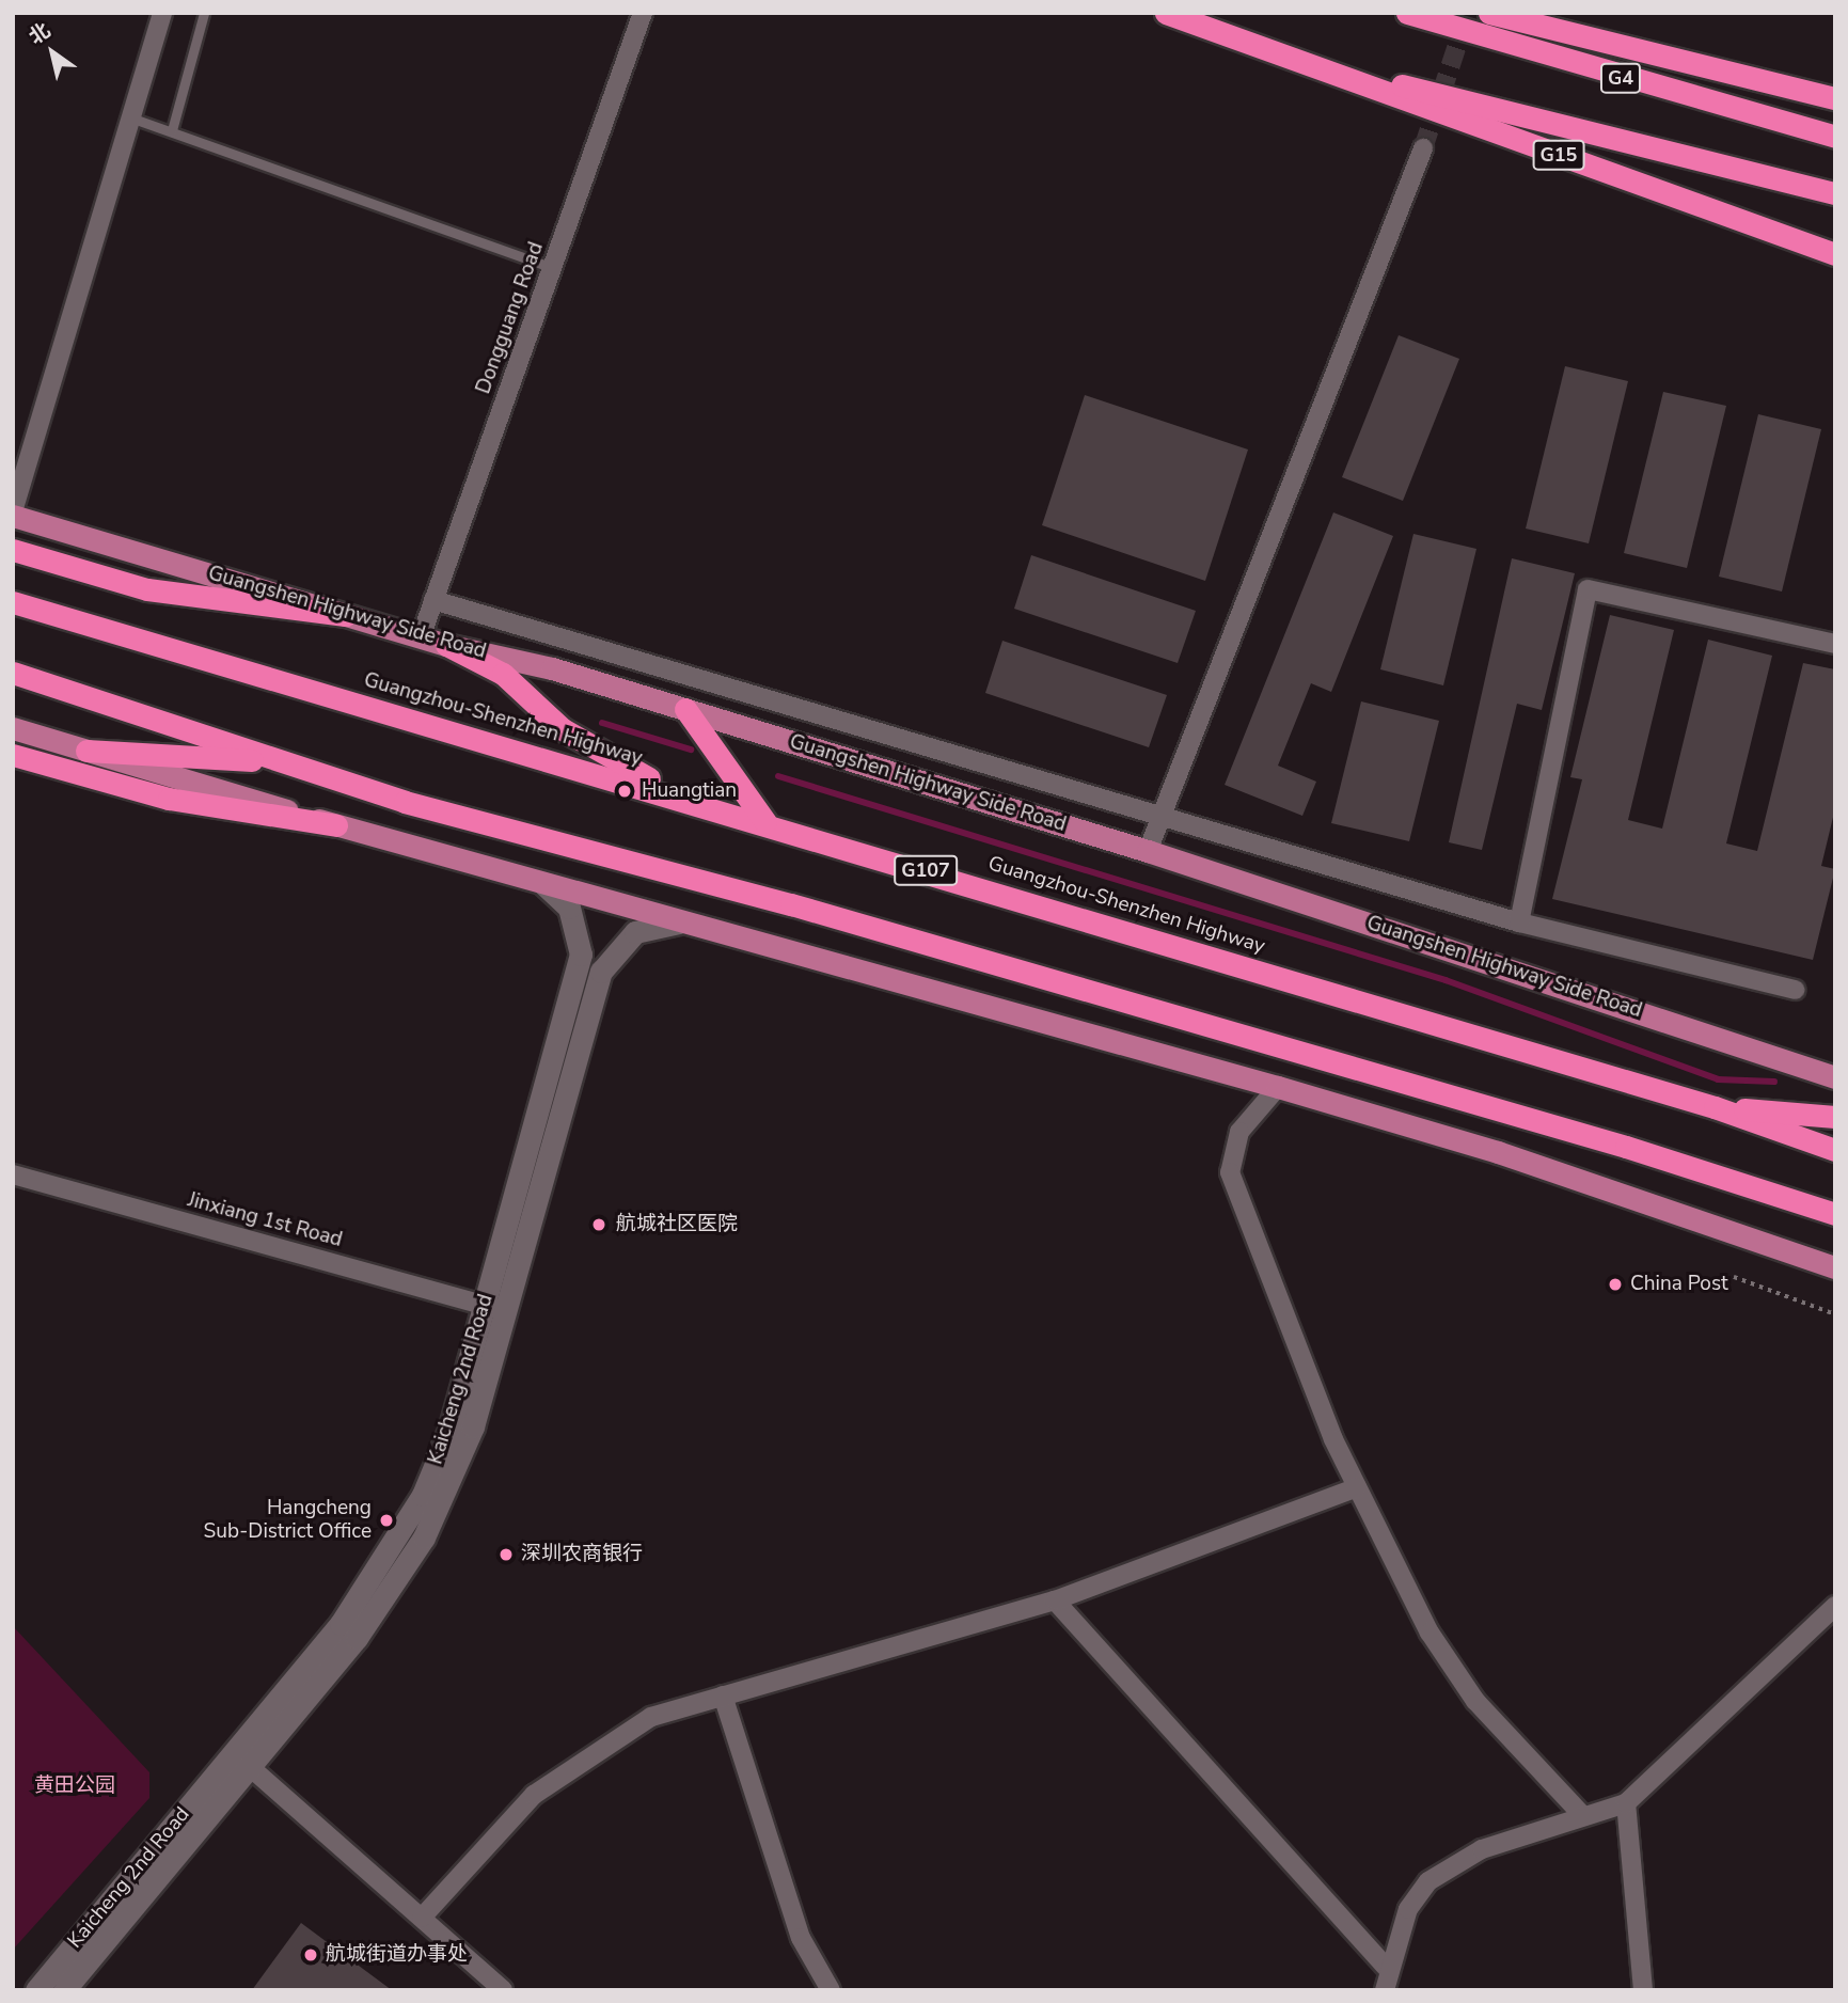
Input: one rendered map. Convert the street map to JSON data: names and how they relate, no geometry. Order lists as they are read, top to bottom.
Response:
{
  "streets": {
    "highway": [
      "G4",
      "G15",
      "Guangzhou-Shenzhen Highway",
      "G107"
    ],
    "main road": ["Guangshen Highway Side Road"],
    "street": ["Dongguang Road", "Jinxiang 1st Road", "Kaicheng 2nd Road"]
  },
  "crossings": [
    ["Dongguang Road", "Guangshen Highway Side Road"],
    ["Jinxiang 1st Road", "Kaicheng 2nd Road"]
  ],
  "parks": ["黄田公园"],
  "places": [
    "Huangtian",
    "航城社区医院",
    "China Post",
    "Hangcheng Sub-District Office",
    "深圳农商银行",
    "航城街道办事处"
  ],
  "north": "top left"
}
